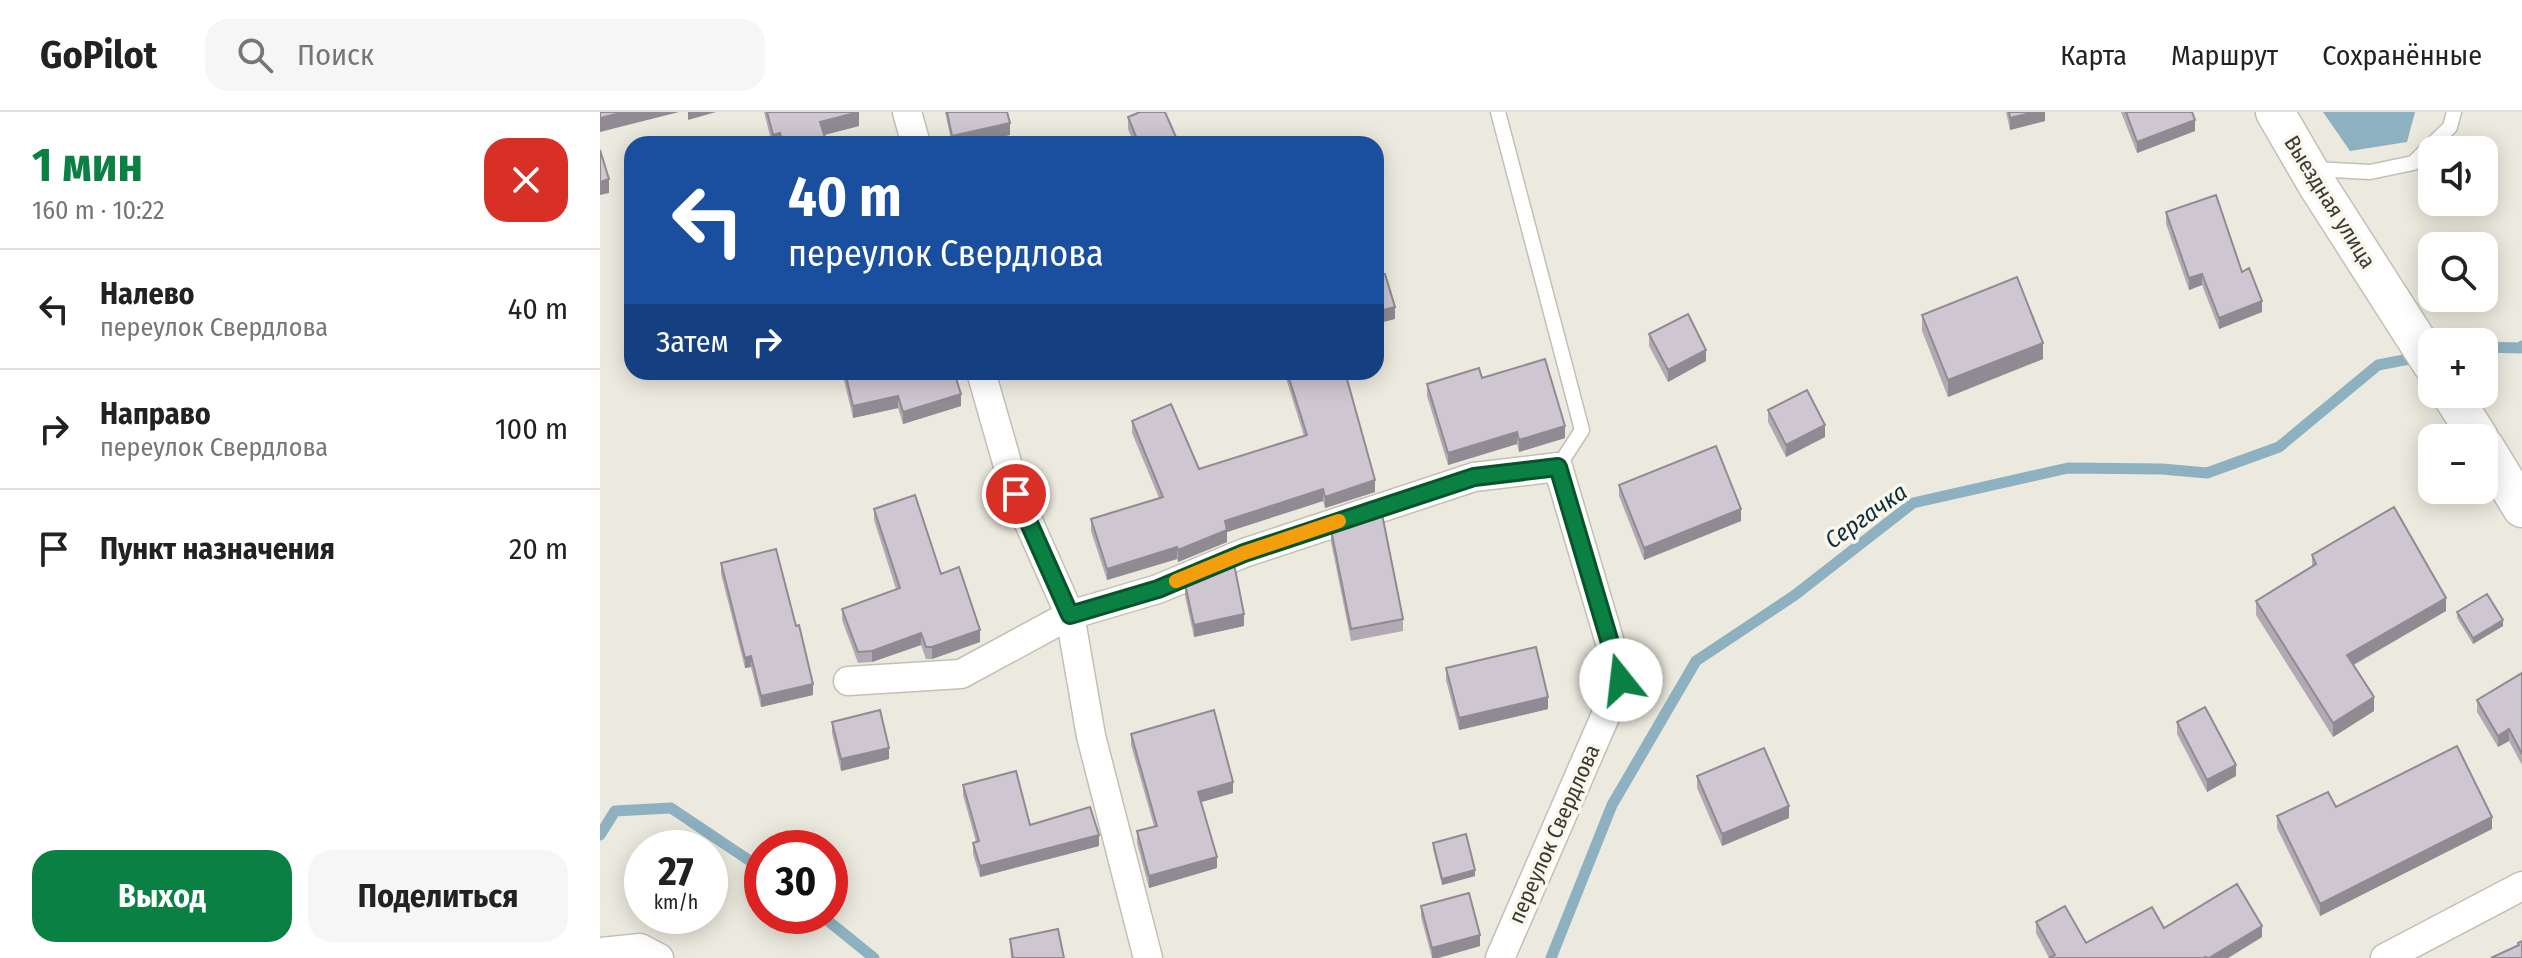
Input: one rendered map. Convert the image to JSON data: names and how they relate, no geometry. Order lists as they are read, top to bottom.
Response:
{
  "streets": {
    "street": ["Выездная улица", "переулок Свердлова"]
  },
  "water": ["Сергачка"],
  "page": {
    "header": "GoPilot",
    "search": "Поиск",
    "nav": ["Карта", "Маршрут", "Сохранённые"],
    "heading": ["1 мин", "160 m · 10:22"],
    "map_buttons": ["+", "−"],
    "turn": ["40 m", "переулок Свердлова"],
    "list": [
      {
        "name": "Налево",
        "note": "переулок Свердлова",
        "value": "40 m"
      },
      {
        "name": "Направо",
        "note": "переулок Свердлова",
        "value": "100 m"
      },
      {
        "name": "Пункт назначения",
        "value": "20 m"
      }
    ],
    "then": "Затем",
    "speed": "27 km/h",
    "limit": "30",
    "buttons": ["Выход", "Поделиться"]
  }
}
